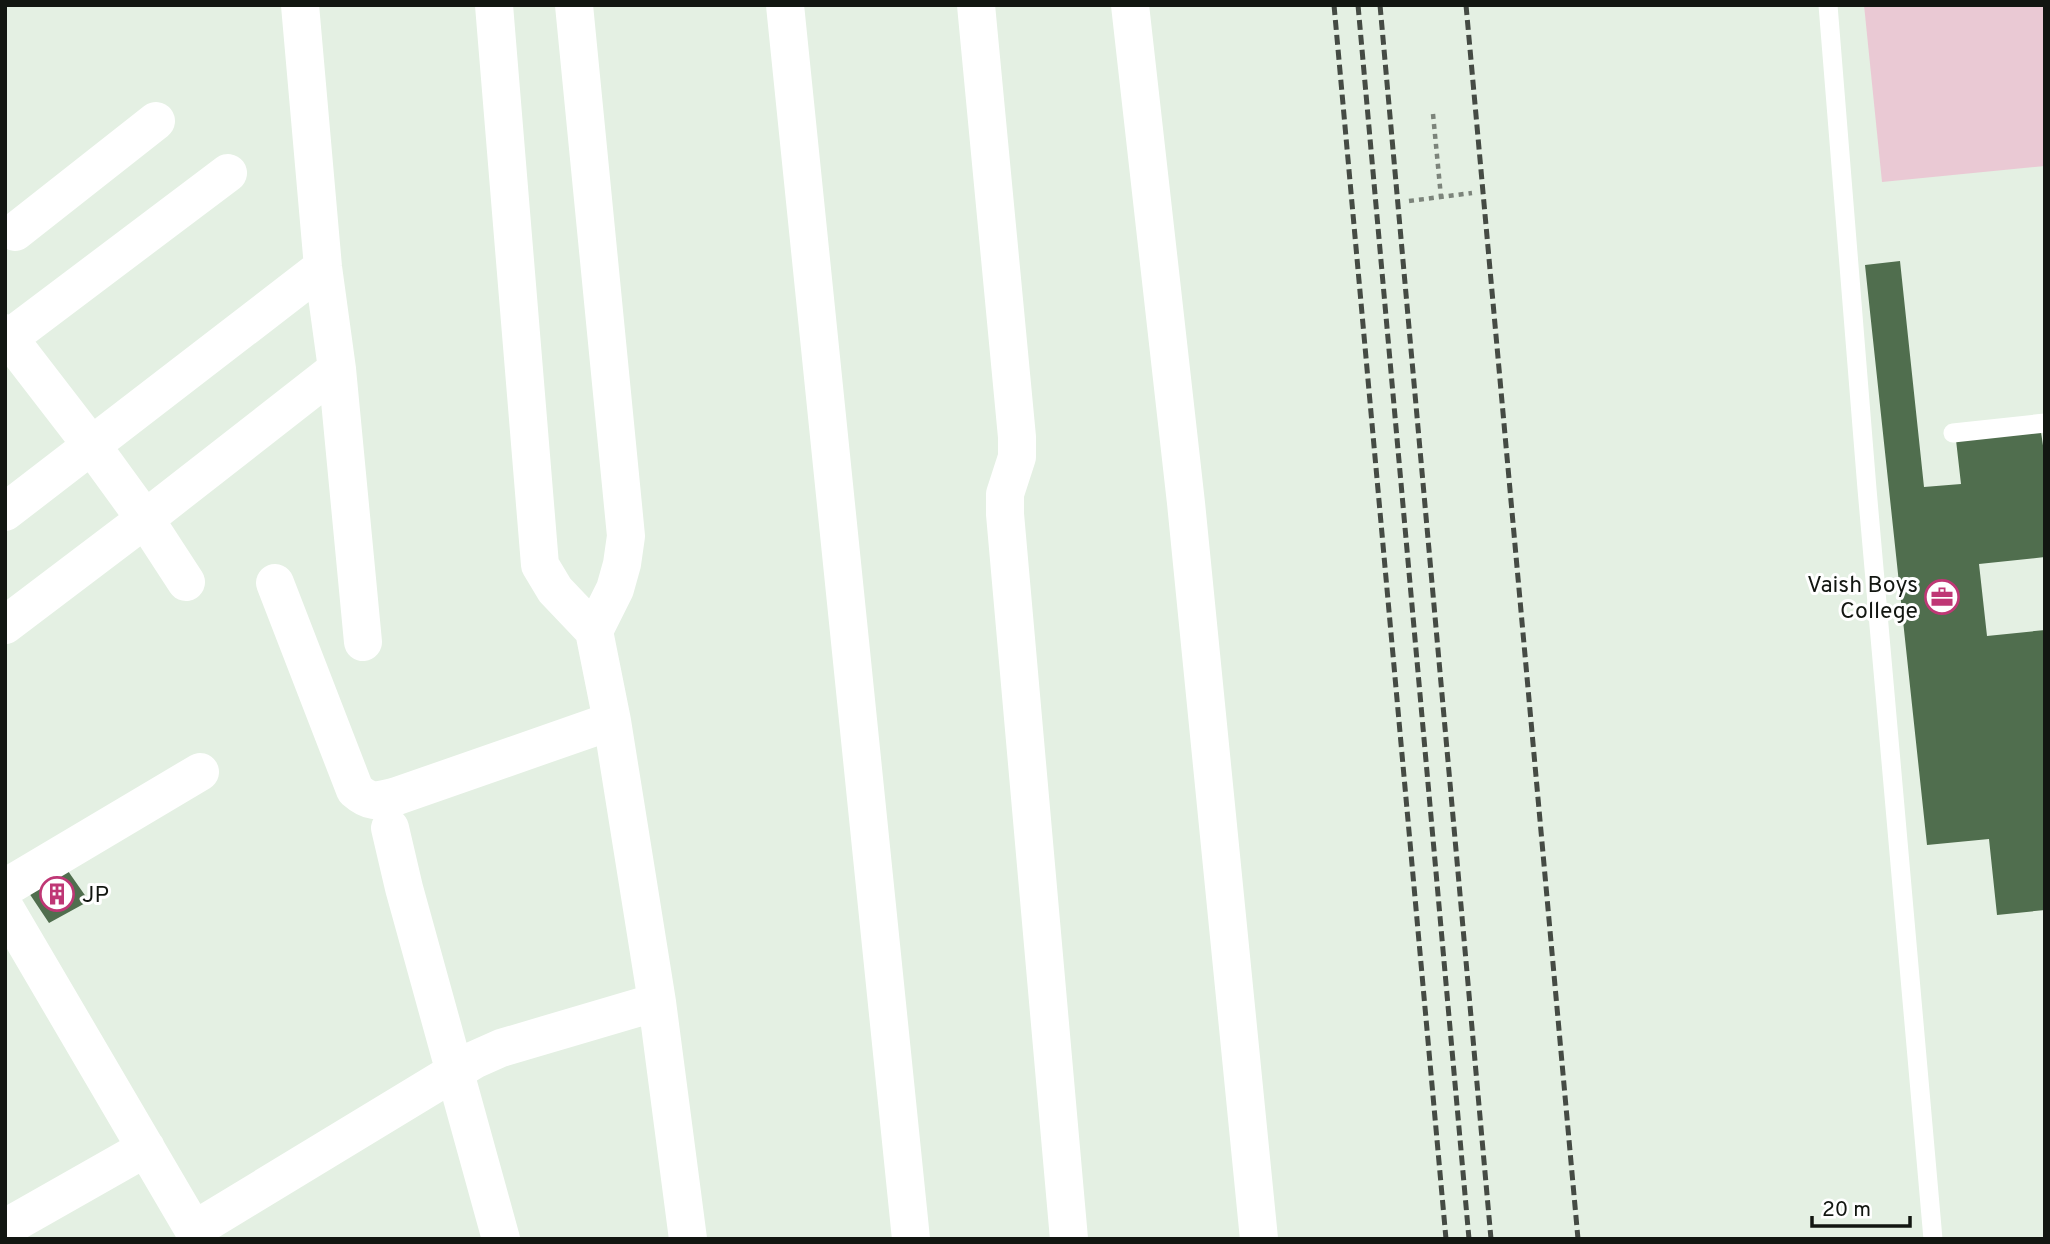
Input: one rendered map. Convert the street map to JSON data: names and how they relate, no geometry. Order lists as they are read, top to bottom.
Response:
{
  "places": {
    "office": ["Vaish Boys College"],
    "building": ["JP"]
  },
  "scale_bar": "20 m"
}
